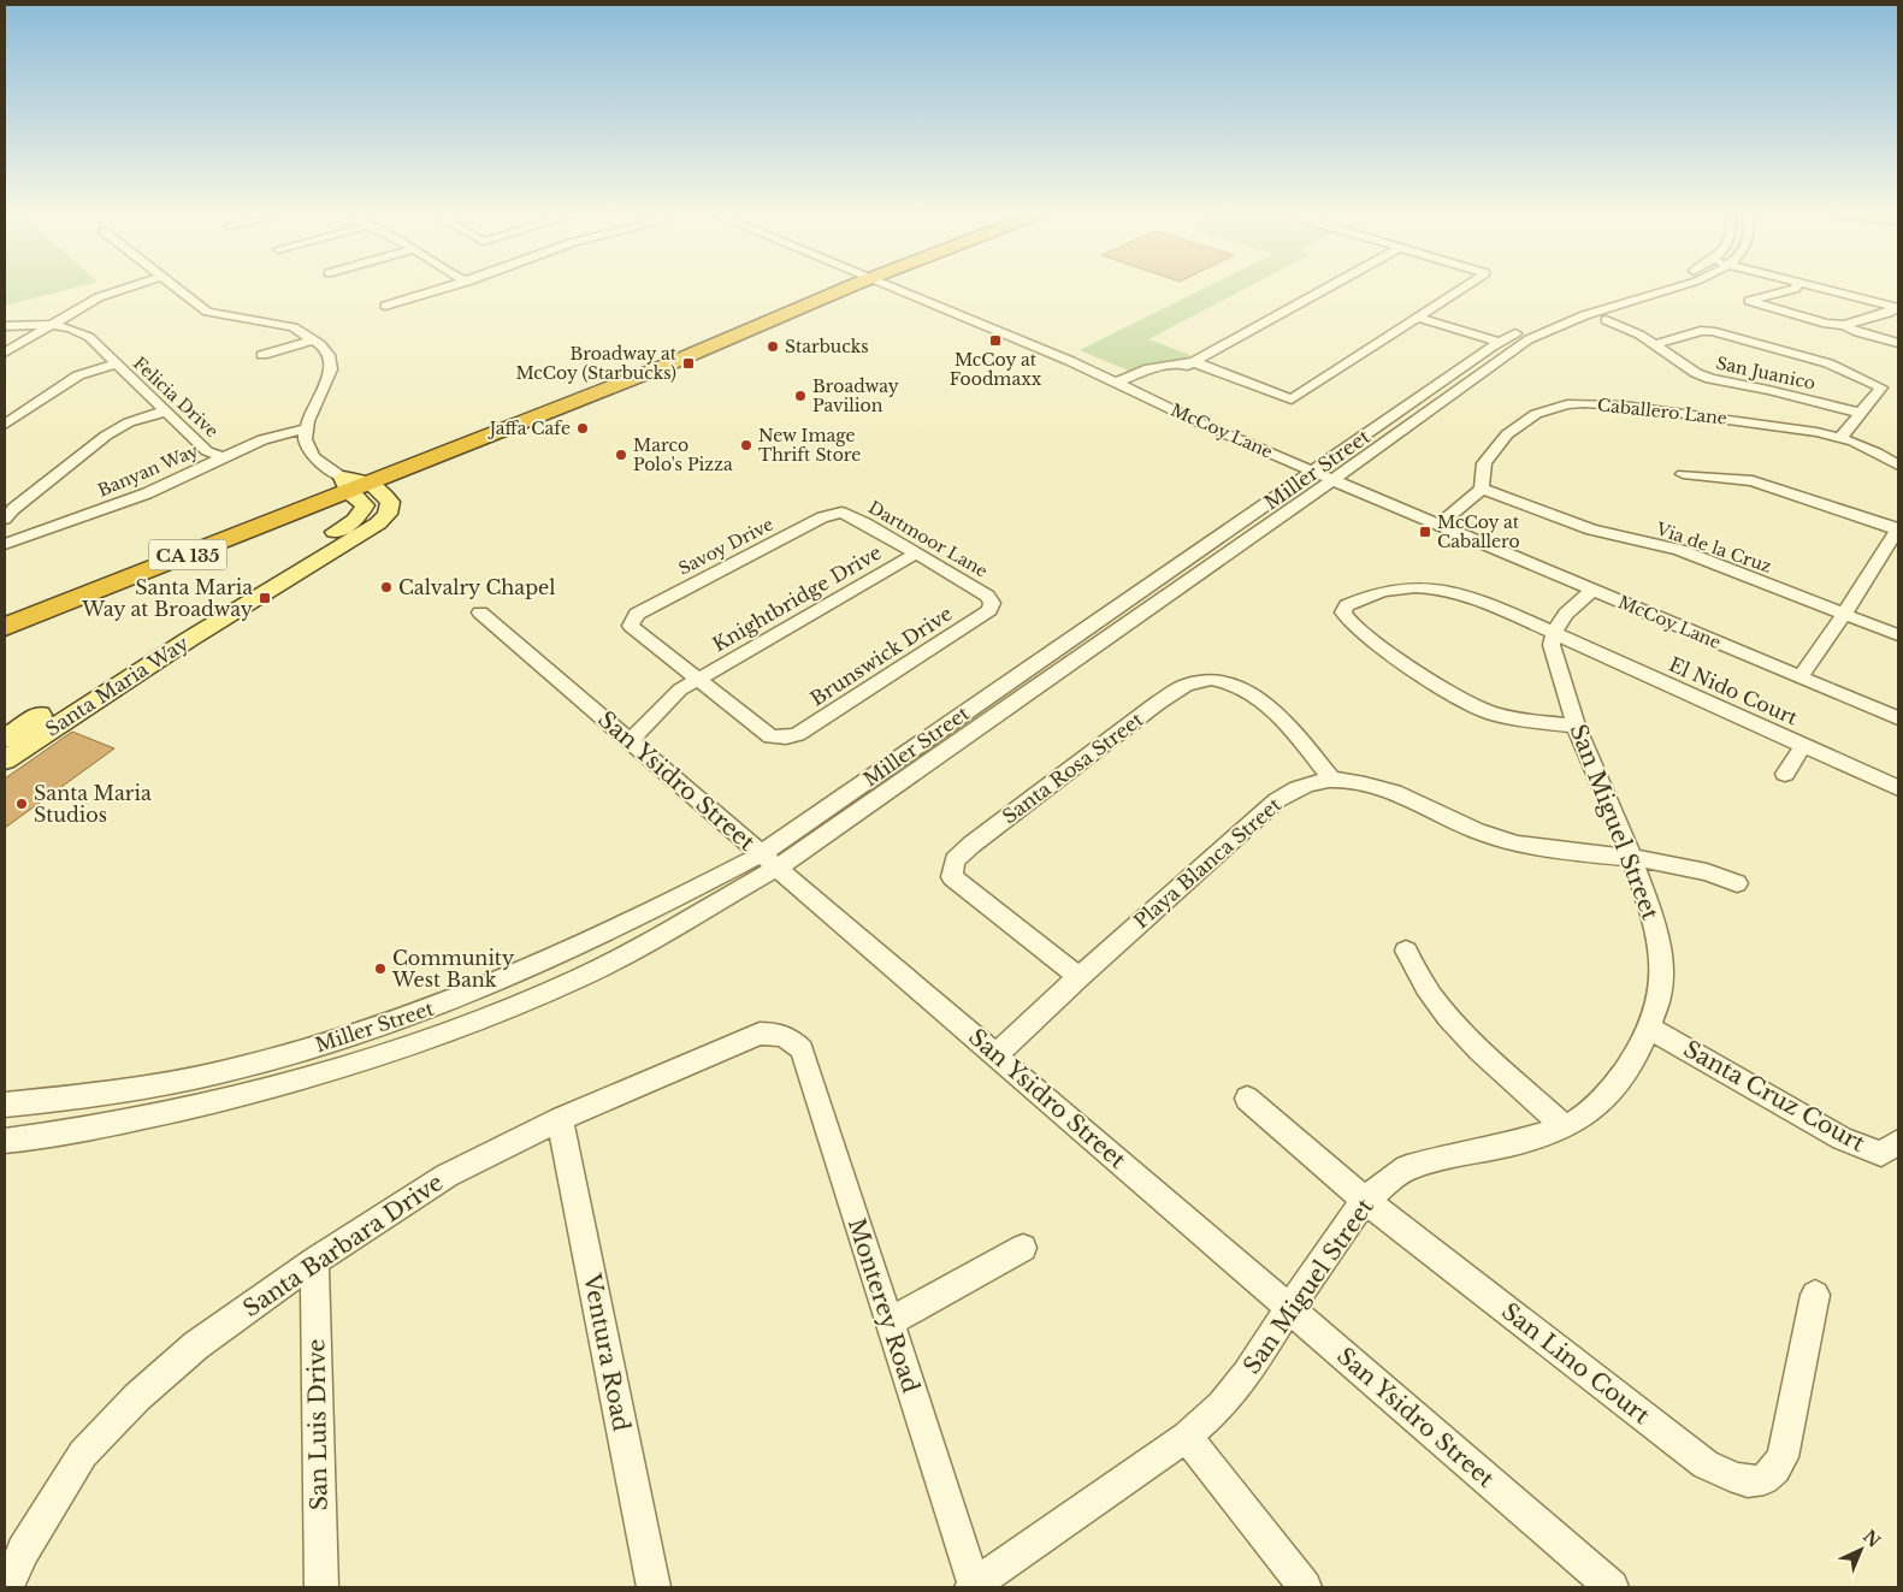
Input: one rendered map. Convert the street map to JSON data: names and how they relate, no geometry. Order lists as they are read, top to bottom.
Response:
{
  "streets": {
    "highway": ["CA 135"],
    "main road": ["Santa Maria Way"],
    "street": [
      "San Juanico",
      "Felicia Drive",
      "Caballero Lane",
      "McCoy Lane",
      "Miller Street",
      "Banyan Way",
      "Dartmoor Lane",
      "Savoy Drive",
      "Via de la Cruz",
      "Knightbridge Drive",
      "Brunswick Drive",
      "El Nido Court",
      "Santa Rosa Street",
      "San Ysidro Street",
      "San Miguel Street",
      "Playa Blanca Street",
      "Santa Cruz Court",
      "Santa Barbara Drive",
      "Monterey Road",
      "Ventura Road",
      "San Lino Court",
      "San Luis Drive"
    ]
  },
  "crossings": [
    ["San Juanico", "Miller Street"],
    ["Felicia Drive", "Banyan Way"],
    ["Caballero Lane", "Via de la Cruz"],
    ["McCoy Lane", "Miller Street"],
    ["Miller Street", "San Ysidro Street"],
    ["Dartmoor Lane", "Savoy Drive"],
    ["Dartmoor Lane", "Knightbridge Drive"],
    ["Dartmoor Lane", "Brunswick Drive"],
    ["Savoy Drive", "Knightbridge Drive"],
    ["Savoy Drive", "Brunswick Drive"],
    ["CA 135", "Santa Maria Way"],
    ["Knightbridge Drive", "Brunswick Drive"],
    ["Knightbridge Drive", "San Ysidro Street"],
    ["El Nido Court", "San Miguel Street"],
    ["Santa Rosa Street", "Playa Blanca Street"],
    ["San Ysidro Street", "San Miguel Street"],
    ["San Ysidro Street", "Playa Blanca Street"],
    ["San Miguel Street", "Playa Blanca Street"],
    ["San Miguel Street", "Santa Cruz Court"],
    ["San Miguel Street", "Monterey Road"],
    ["San Miguel Street", "San Lino Court"],
    ["Santa Barbara Drive", "Monterey Road"],
    ["Santa Barbara Drive", "Ventura Road"],
    ["Santa Barbara Drive", "San Luis Drive"]
  ],
  "places": {
    "transit": [
      "McCoy at Foodmaxx",
      "Broadway at McCoy (Starbucks)",
      "McCoy at Caballero",
      "Santa Maria Way at Broadway"
    ],
    "other": [
      "Starbucks",
      "Broadway Pavilion",
      "Jaffa Cafe",
      "New Image Thrift Store",
      "Marco Polo's Pizza",
      "Calvalry Chapel",
      "Santa Maria Studios",
      "Community West Bank"
    ]
  },
  "north": "top right"
}
